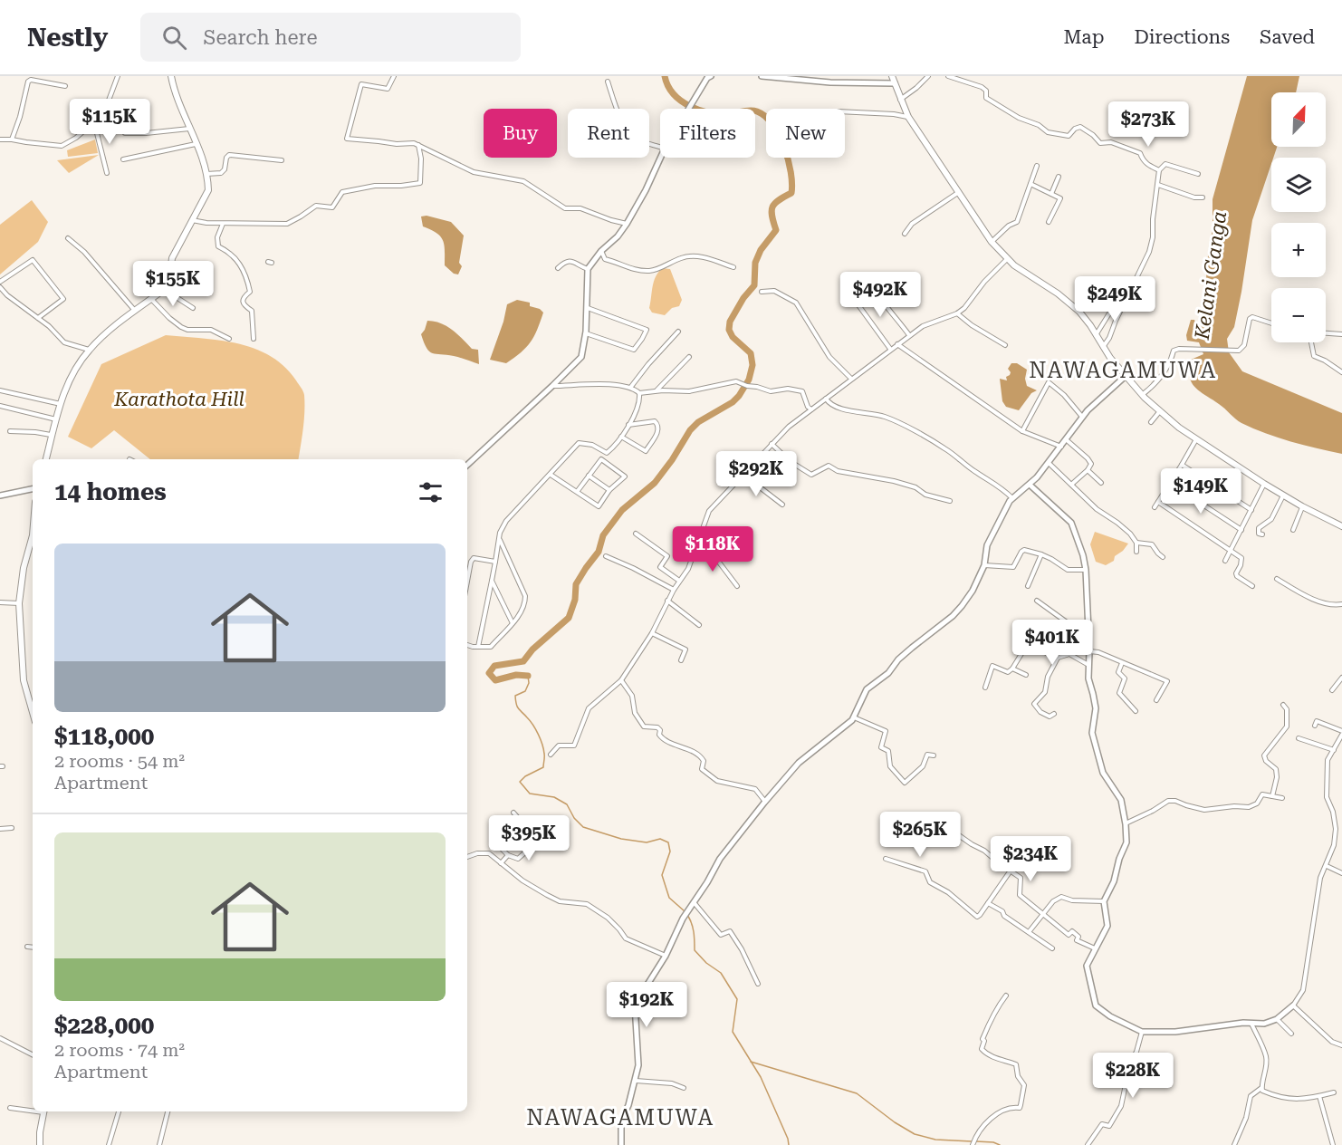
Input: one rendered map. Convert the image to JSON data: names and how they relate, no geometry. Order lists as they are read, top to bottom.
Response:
{
  "districts": ["NAWAGAMUWA", "NAWAGAMUWA"],
  "water": ["Kelani Ganga"],
  "parks": ["Karathota Hill"],
  "north": "top right",
  "page": {
    "header": "Nestly",
    "search": "Search here",
    "nav": ["Map", "Directions", "Saved"],
    "map_buttons": ["+", "−"],
    "price": [
      "$115K",
      "$273K",
      "$155K",
      "$492K",
      "$249K",
      "$292K",
      "$149K",
      "$118K",
      "$401K",
      "$265K",
      "$395K",
      "$234K",
      "$192K",
      "$228K"
    ],
    "chip": [
      "Buy",
      "Rent",
      "Filters",
      "New"
    ],
    "heading": "14 homes",
    "list": [
      {
        "name": "$118,000",
        "note": "2 rooms · 54 m² · Apartment"
      },
      {
        "name": "$228,000",
        "note": "2 rooms · 74 m² · Apartment"
      }
    ]
  }
}
